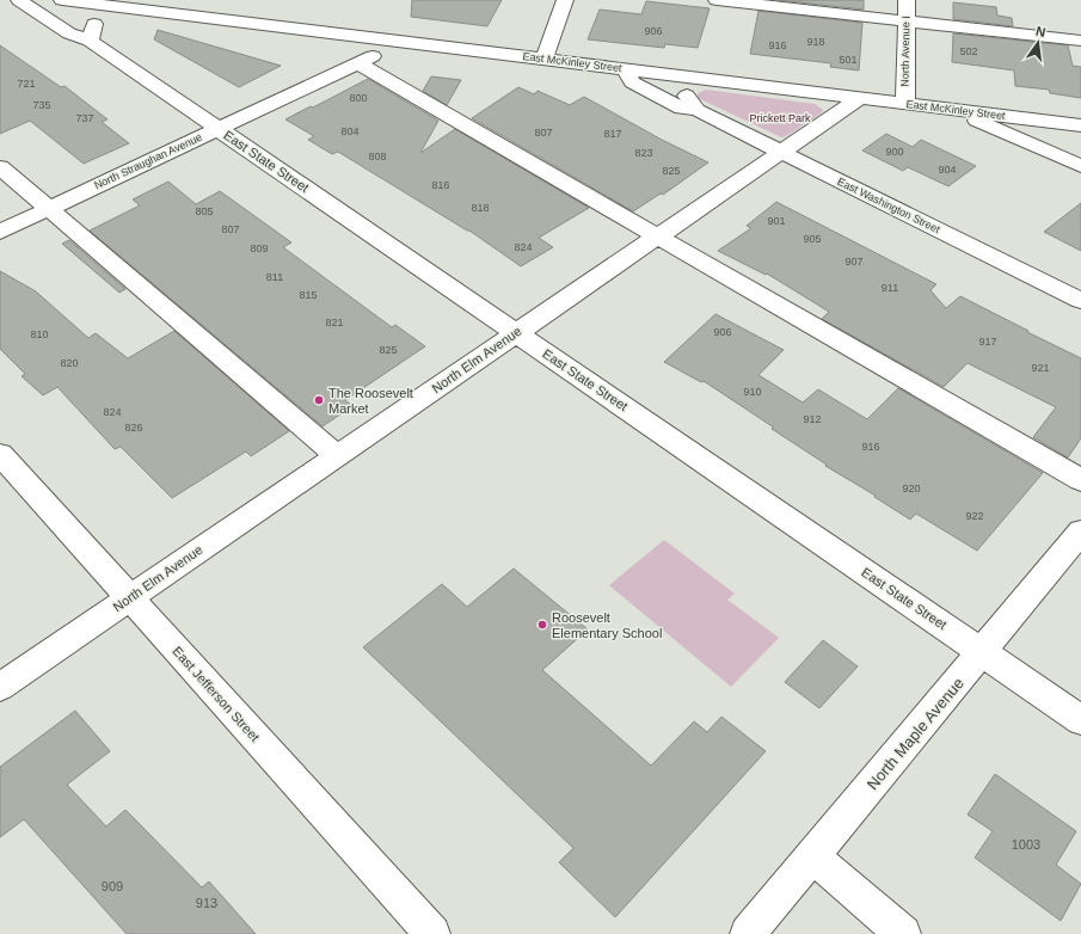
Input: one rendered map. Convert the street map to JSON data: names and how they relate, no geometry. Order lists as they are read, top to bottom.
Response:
{
  "streets": {
    "street": [
      "North Avenue I",
      "East McKinley Street",
      "North Straughan Avenue",
      "East State Street",
      "East Washington Street",
      "North Elm Avenue",
      "East Jefferson Street",
      "North Maple Avenue"
    ]
  },
  "crossings": [
    ["North Avenue I", "East McKinley Street"],
    ["East McKinley Street", "North Straughan Avenue"],
    ["East McKinley Street", "East Washington Street"],
    ["East McKinley Street", "North Elm Avenue"],
    ["North Straughan Avenue", "East State Street"],
    ["East State Street", "North Elm Avenue"],
    ["East State Street", "North Maple Avenue"],
    ["East Washington Street", "North Elm Avenue"],
    ["North Elm Avenue", "East Jefferson Street"]
  ],
  "parks": ["Prickett Park"],
  "places": ["The Roosevelt Market", "Roosevelt Elementary School"],
  "house_numbers": [
    "906",
    "918",
    "916",
    "502",
    "501",
    "721",
    "800",
    "735",
    "737",
    "804",
    "807",
    "817",
    "900",
    "823",
    "808",
    "904",
    "825",
    "816",
    "818",
    "805",
    "901",
    "807",
    "905",
    "824",
    "809",
    "907",
    "811",
    "911",
    "815",
    "821",
    "906",
    "810",
    "917",
    "825",
    "820",
    "921",
    "910",
    "824",
    "912",
    "826",
    "916",
    "920",
    "922",
    "1003",
    "909",
    "913"
  ],
  "north": "top"
}
